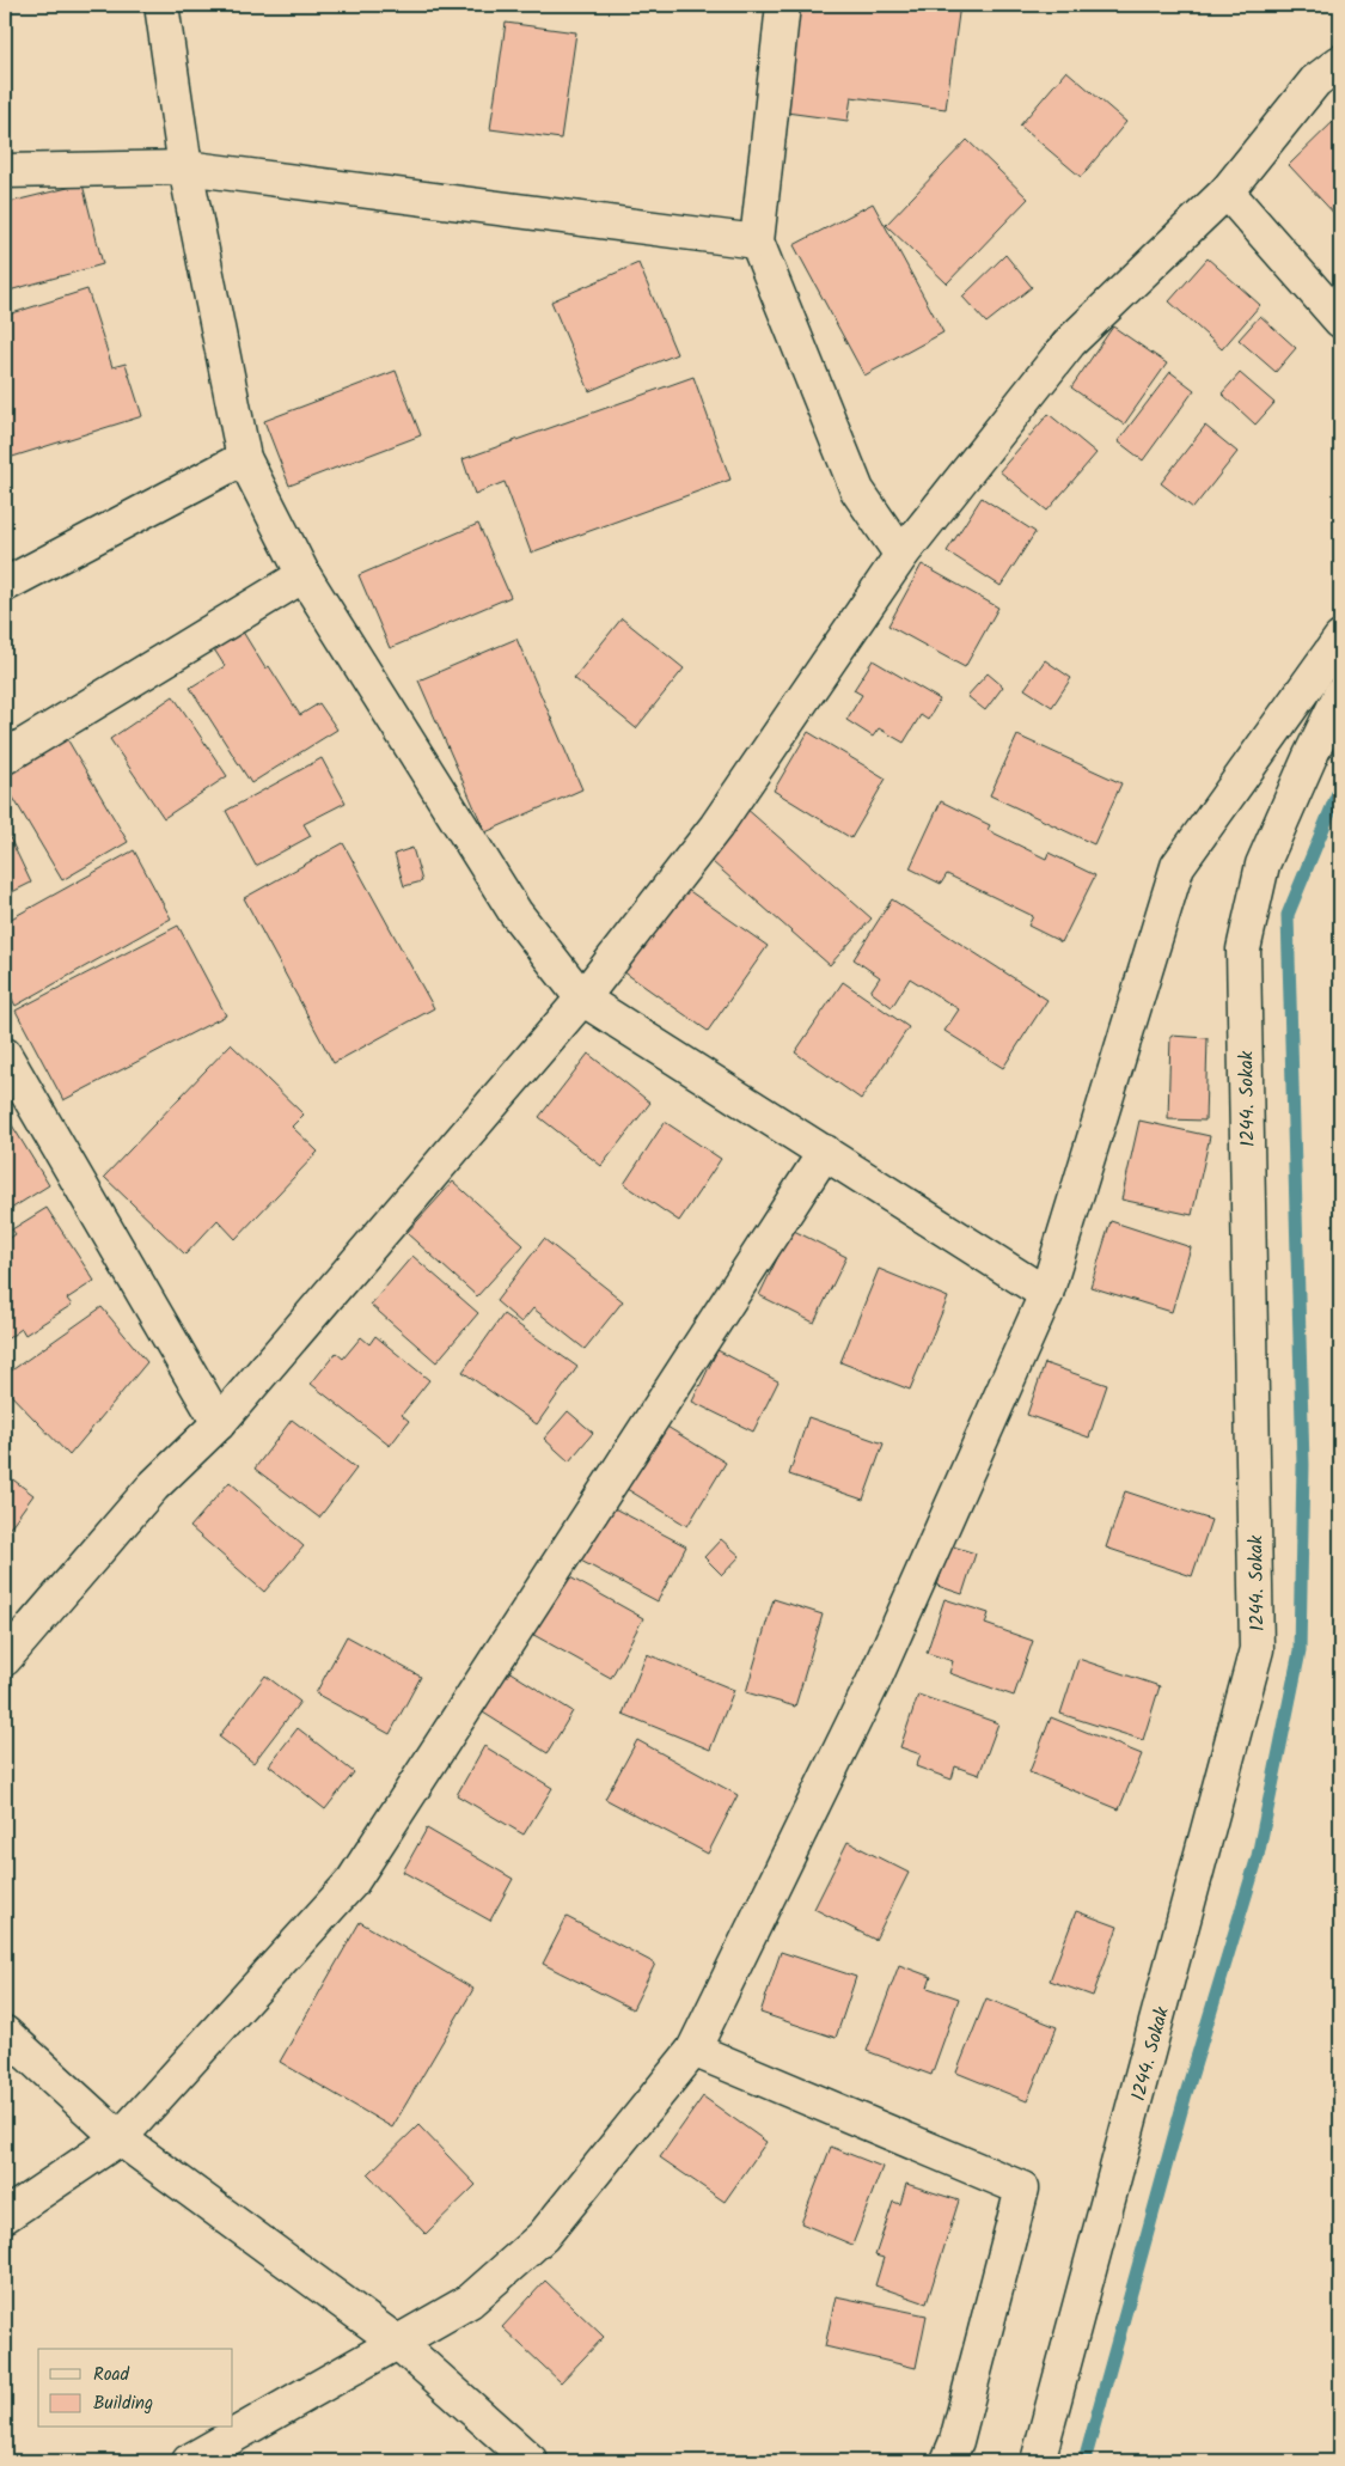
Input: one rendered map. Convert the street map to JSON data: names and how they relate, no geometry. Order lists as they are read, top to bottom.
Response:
{
  "streets": {
    "street": ["1244. Sokak"]
  },
  "legend": ["Road", "Building"]
}
